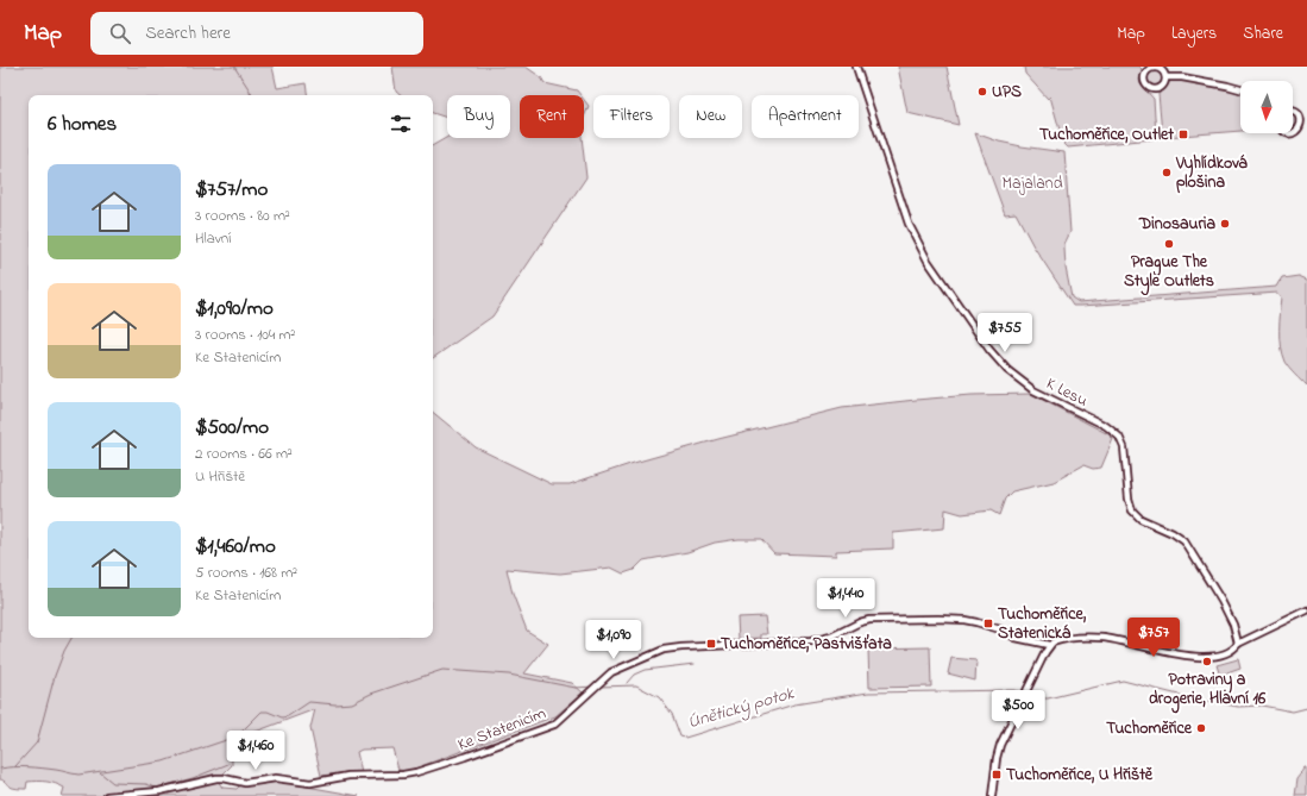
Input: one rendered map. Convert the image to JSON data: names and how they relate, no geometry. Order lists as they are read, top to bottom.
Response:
{
  "streets": {
    "street": ["K Lesu", "Ke Statenicím"]
  },
  "water": ["Únětický potok"],
  "parks": ["Majaland"],
  "places": {
    "other": [
      "UPS",
      "Vyhlídková plošina",
      "Dinosauria",
      "Prague The Style Outlets",
      "Potraviny a drogerie, Hlavní 16",
      "Tuchoměřice"
    ],
    "transit": [
      "Tuchoměřice, Outlet",
      "Tuchoměřice, Statenická",
      "Tuchoměřice, Pastvišťata",
      "Tuchoměřice, U Hřiště"
    ]
  },
  "north": "bottom",
  "page": {
    "header": "Map",
    "search": "Search here",
    "nav": ["Map", "Layers", "Share"],
    "chip": [
      "Buy",
      "Rent",
      "Filters",
      "New",
      "Apartment"
    ],
    "heading": "6 homes",
    "list": [
      {
        "name": "$757/mo",
        "note": "3 rooms · 80 m² · Hlavní"
      },
      {
        "name": "$1,090/mo",
        "note": "3 rooms · 104 m² · Ke Statenicím"
      },
      {
        "name": "$500/mo",
        "note": "2 rooms · 66 m² · U Hřiště"
      },
      {
        "name": "$1,460/mo",
        "note": "5 rooms · 168 m² · Ke Statenicím"
      }
    ],
    "price": [
      "$755",
      "$1,440",
      "$757",
      "$1,090",
      "$500",
      "$1,460"
    ]
  }
}
